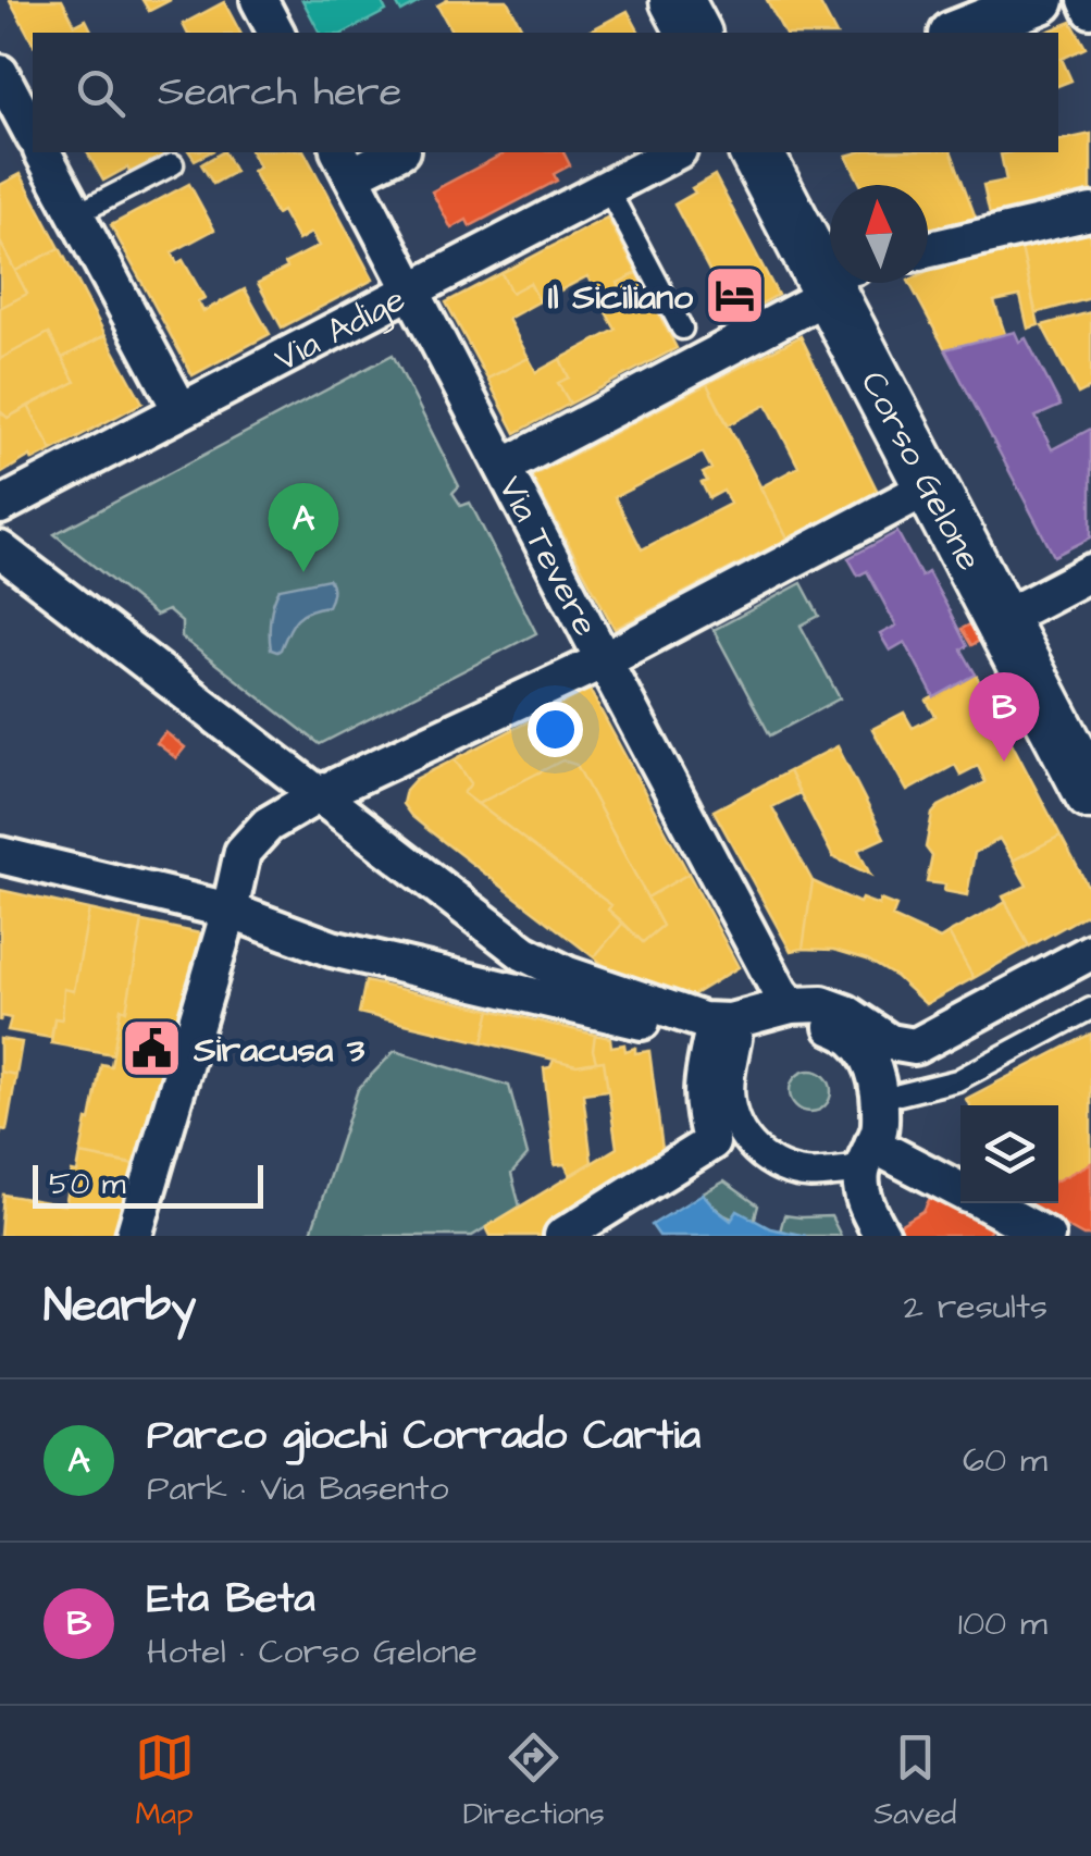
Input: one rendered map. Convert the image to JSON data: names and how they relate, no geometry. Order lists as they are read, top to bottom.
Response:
{
  "streets": {
    "main road": ["Corso Gelone"],
    "street": ["Via Adige", "Via Tevere"]
  },
  "crossings": [
    ["Via Adige", "Via Tevere"]
  ],
  "places": {
    "hotel": ["Il Siciliano"],
    "public building": ["Siracusa 3"]
  },
  "scale_bar": "50 m",
  "north": "top",
  "page": {
    "search": "Search here",
    "pins": ["A", "B"],
    "scale": "50 m",
    "heading": ["Nearby", "2 results"],
    "list": [
      {
        "mark": "A",
        "name": "Parco giochi Corrado Cartia",
        "note": "Park · Via Basento",
        "value": "60 m"
      },
      {
        "mark": "B",
        "name": "Eta Beta",
        "note": "Hotel · Corso Gelone",
        "value": "100 m"
      }
    ],
    "nav": ["Map", "Directions", "Saved"]
  }
}
